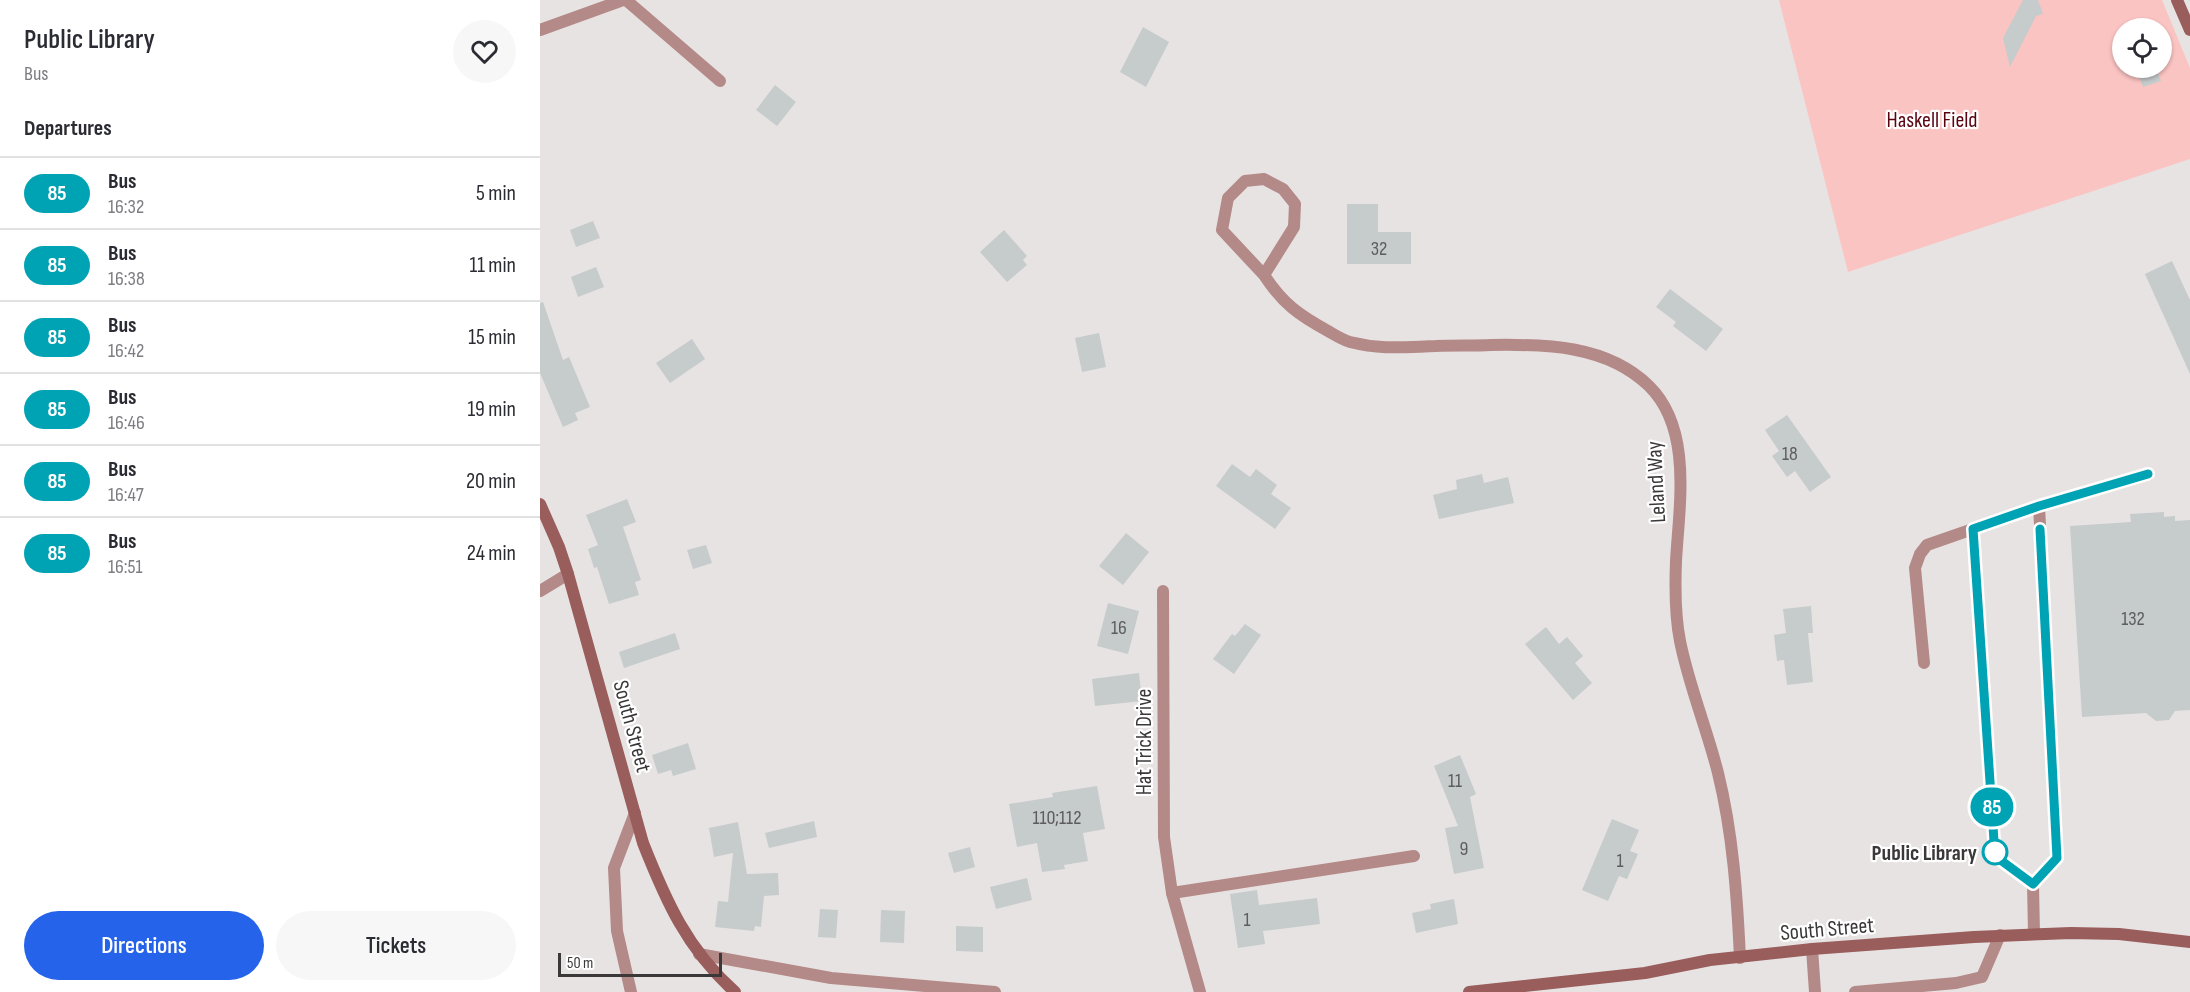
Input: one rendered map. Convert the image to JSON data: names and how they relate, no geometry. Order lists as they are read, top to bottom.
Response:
{
  "streets": {
    "street": ["Leland Way", "South Street", "Hat Trick Drive"]
  },
  "crossings": [
    ["Leland Way", "South Street"]
  ],
  "parks": ["Haskell Field"],
  "places": ["Public Library"],
  "lines": ["bus line 85"],
  "house_numbers": [
    "32",
    "18",
    "132",
    "16",
    "11",
    "110;112",
    "9",
    "1",
    "1"
  ],
  "scale_bar": "50 m",
  "page": {
    "heading": [
      ["Public Library", "Bus"],
      "Departures"
    ],
    "on_map": "85",
    "list": [
      {
        "mark": "85",
        "name": "Bus",
        "note": "16:32",
        "value": "5 min"
      },
      {
        "mark": "85",
        "name": "Bus",
        "note": "16:38",
        "value": "11 min"
      },
      {
        "mark": "85",
        "name": "Bus",
        "note": "16:42",
        "value": "15 min"
      },
      {
        "mark": "85",
        "name": "Bus",
        "note": "16:46",
        "value": "19 min"
      },
      {
        "mark": "85",
        "name": "Bus",
        "note": "16:47",
        "value": "20 min"
      },
      {
        "mark": "85",
        "name": "Bus",
        "note": "16:51",
        "value": "24 min"
      }
    ],
    "buttons": ["Directions", "Tickets"],
    "scale": "50 m"
  }
}
